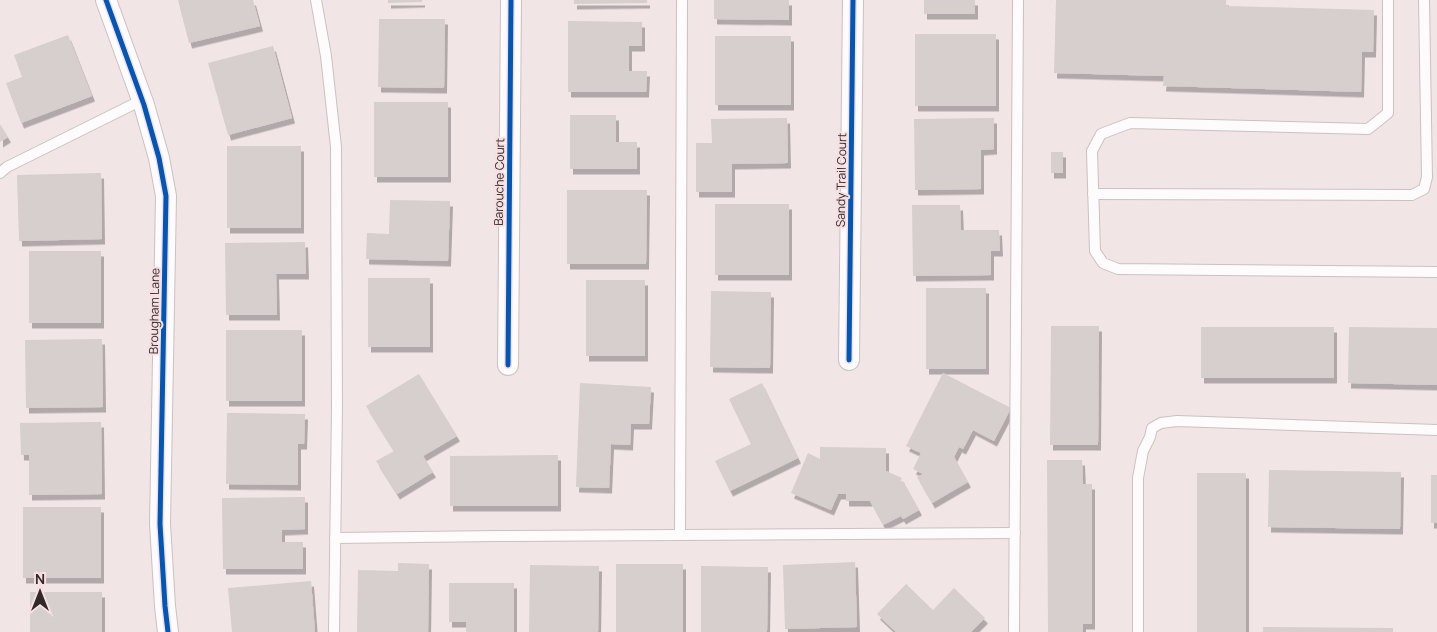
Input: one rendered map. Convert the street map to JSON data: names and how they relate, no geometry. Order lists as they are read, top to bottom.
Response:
{
  "streets": {
    "street": ["Sandy Trail Court", "Barouche Court", "Brougham Lane"]
  },
  "north": "top"
}
